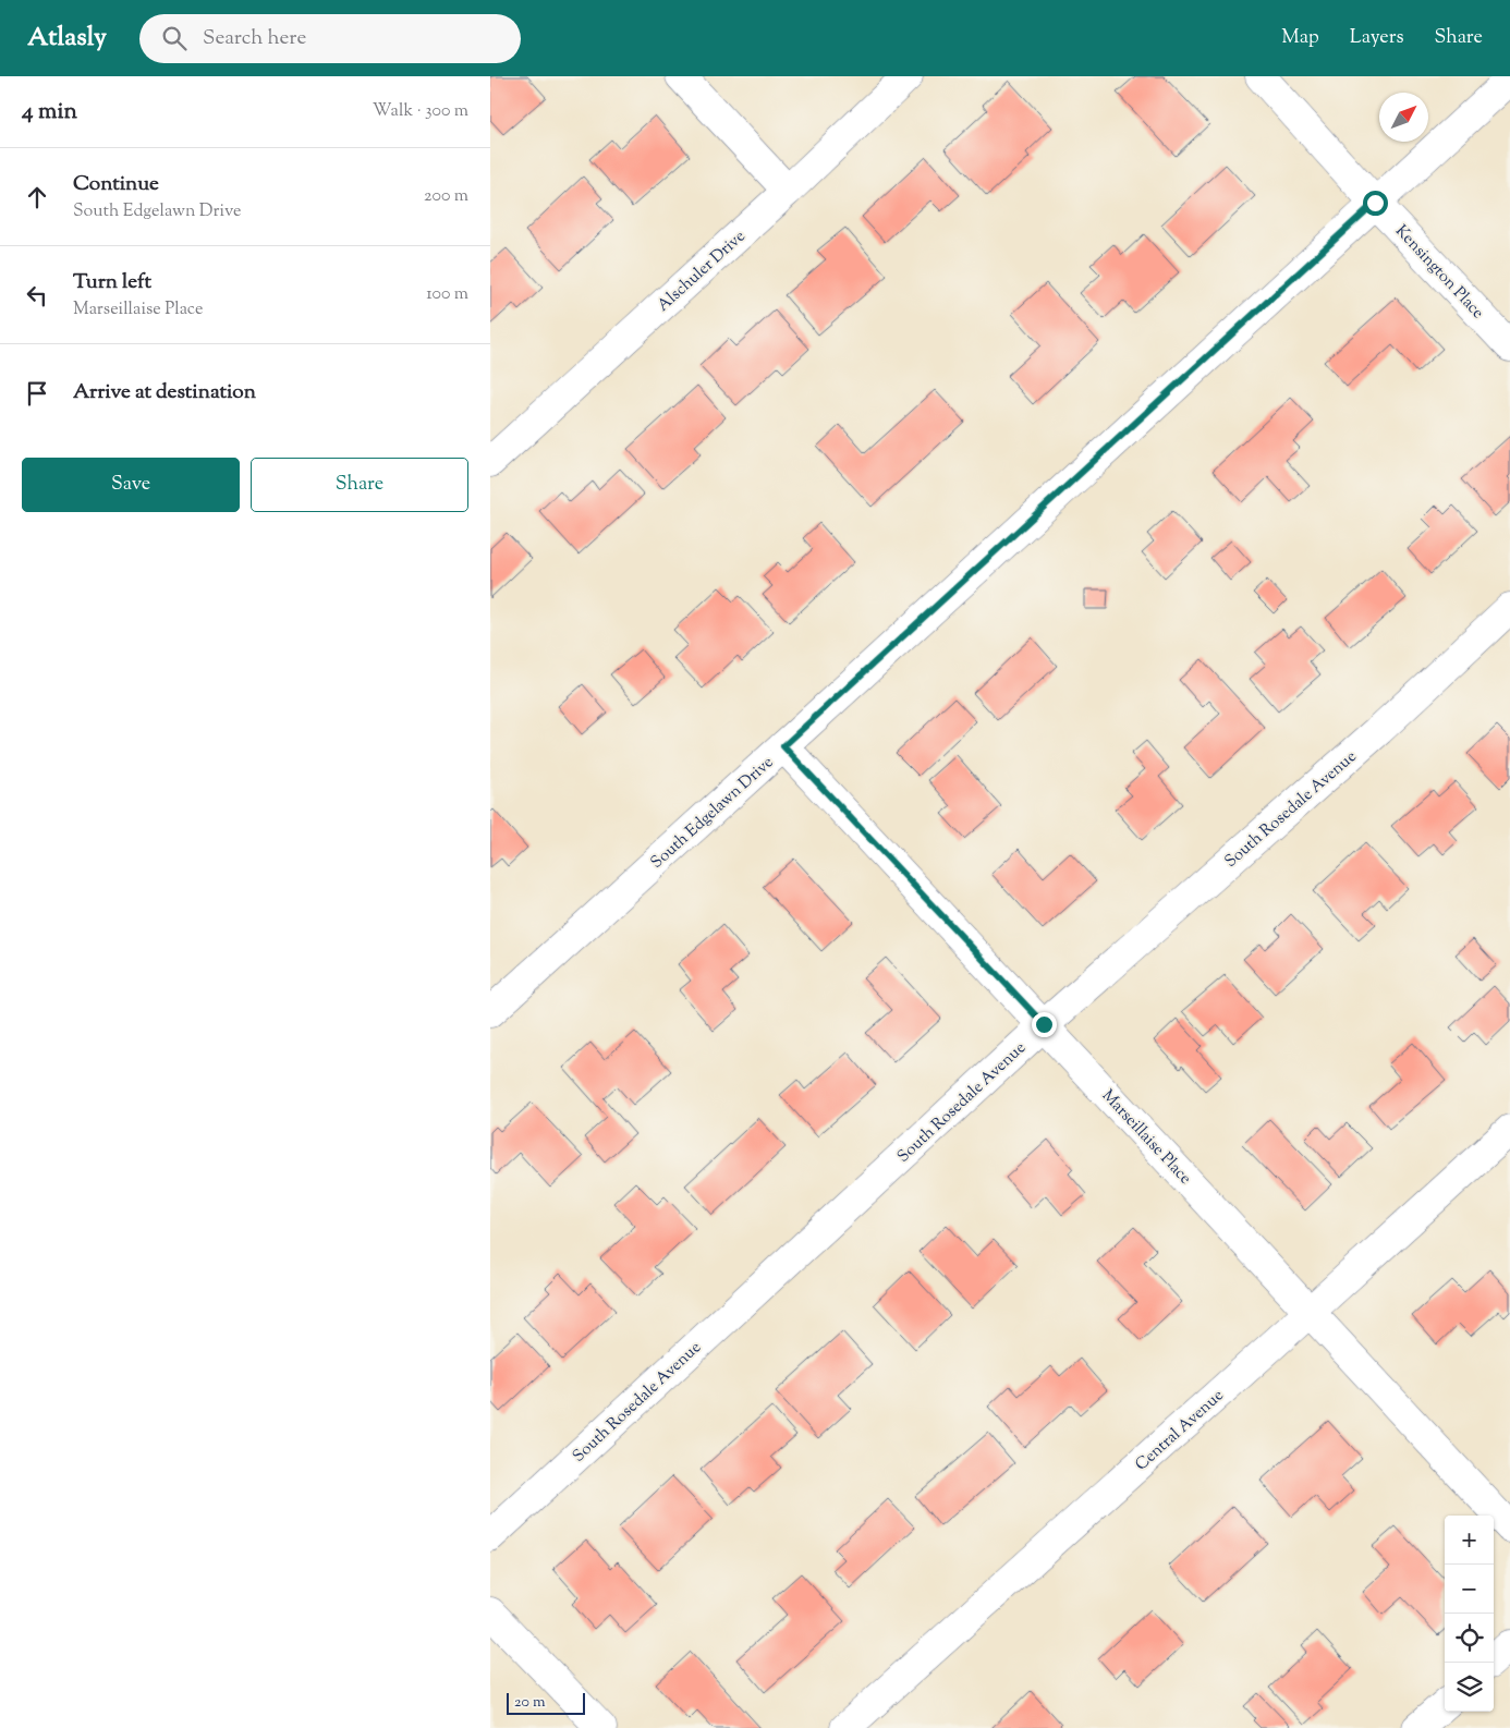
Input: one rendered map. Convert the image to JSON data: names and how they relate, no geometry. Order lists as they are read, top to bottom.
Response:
{
  "streets": {
    "street": [
      "Alschuler Drive",
      "Kensington Place",
      "South Rosedale Avenue",
      "South Edgelawn Drive",
      "Marseillaise Place",
      "Central Avenue"
    ]
  },
  "crossings": [
    ["Kensington Place", "South Edgelawn Drive"],
    ["South Rosedale Avenue", "Marseillaise Place"],
    ["South Edgelawn Drive", "Marseillaise Place"],
    ["Marseillaise Place", "Central Avenue"]
  ],
  "scale_bar": "20 m",
  "north": "top right",
  "page": {
    "header": "Atlasly",
    "search": "Search here",
    "nav": ["Map", "Layers", "Share"],
    "heading": ["4 min", "Walk · 300 m"],
    "list": [
      ["Continue", "South Edgelawn Drive", "200 m"],
      ["Turn left", "Marseillaise Place", "100 m"],
      "Arrive at destination"
    ],
    "buttons": ["Save", "Share"],
    "map_buttons": ["+", "−"],
    "scale": "20 m"
  }
}
